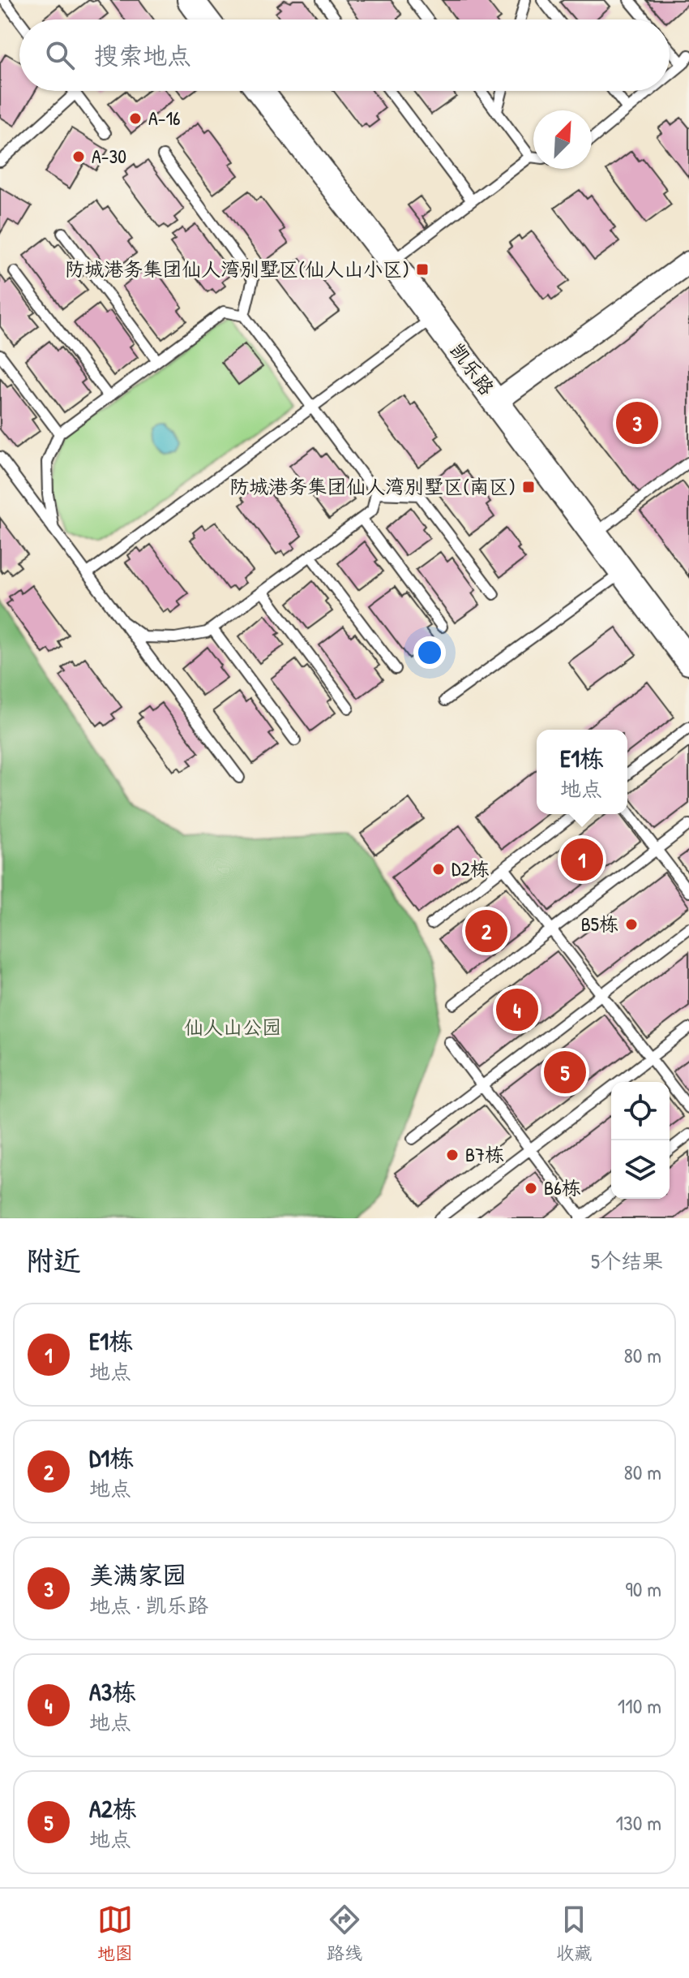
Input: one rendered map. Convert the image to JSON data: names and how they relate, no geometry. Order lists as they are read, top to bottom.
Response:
{
  "streets": {
    "street": ["凯乐路"]
  },
  "parks": ["仙人山公园"],
  "places": {
    "other": [
      "A-16",
      "A-30",
      "D2栋",
      "B5栋",
      "B7栋",
      "B6栋"
    ],
    "transit": ["防城港务集团仙人湾别墅区(仙人山小区)", "防城港务集团仙人湾别墅区(南区)"]
  },
  "north": "top right",
  "page": {
    "search": "搜索地点",
    "pins": [
      "3",
      "1",
      "2",
      "4",
      "5"
    ],
    "popup": ["E1栋", "地点"],
    "heading": ["附近", "5个结果"],
    "list": [
      {
        "mark": "1",
        "name": "E1栋",
        "note": "地点",
        "value": "80 m"
      },
      {
        "mark": "2",
        "name": "D1栋",
        "note": "地点",
        "value": "80 m"
      },
      {
        "mark": "3",
        "name": "美满家园",
        "note": "地点 · 凯乐路",
        "value": "90 m"
      },
      {
        "mark": "4",
        "name": "A3栋",
        "note": "地点",
        "value": "110 m"
      },
      {
        "mark": "5",
        "name": "A2栋",
        "note": "地点",
        "value": "130 m"
      }
    ],
    "nav": ["地图", "路线", "收藏"]
  }
}
